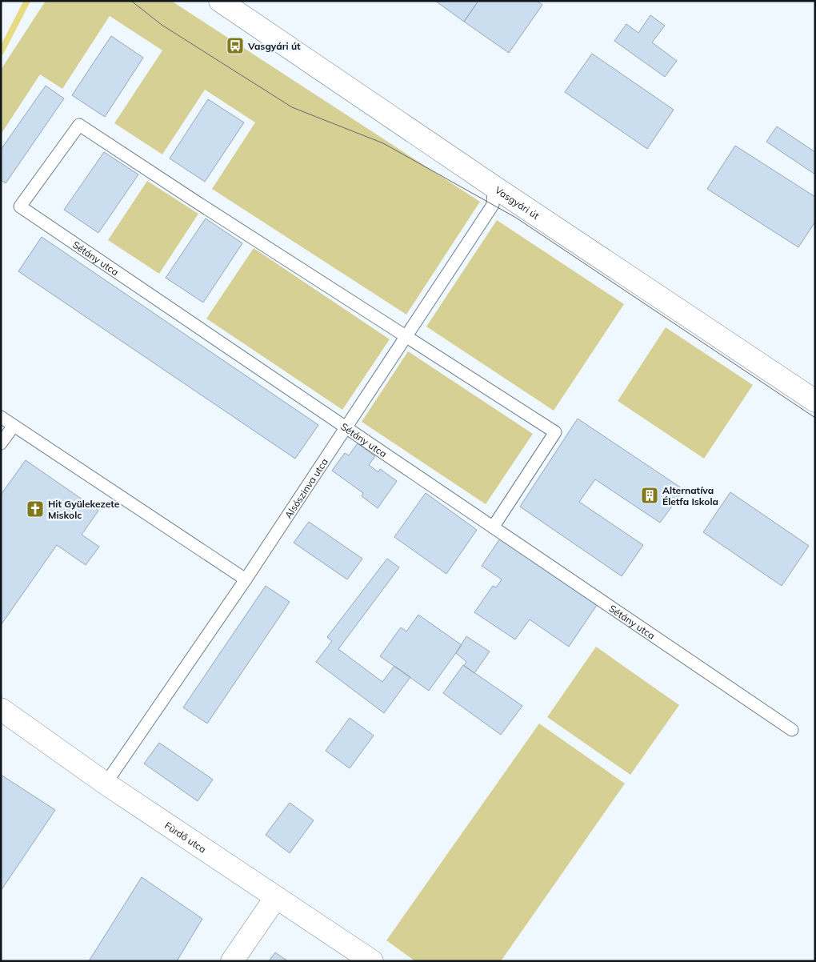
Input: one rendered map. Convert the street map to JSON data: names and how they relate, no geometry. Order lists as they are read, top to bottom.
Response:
{
  "streets": {
    "street": ["Vasgyári út", "Fürdő utca"],
    "lane": ["Sétány utca", "Alsószinva utca"]
  },
  "crossings": [
    ["Vasgyári út", "Alsószinva utca"],
    ["Sétány utca", "Alsószinva utca"],
    ["Alsószinva utca", "Fürdő utca"]
  ],
  "places": {
    "bus stop": ["Vasgyári út"],
    "building": ["Alternatíva Életfa Iskola"],
    "church": ["Hit Gyülekezete Miskolc"]
  }
}
